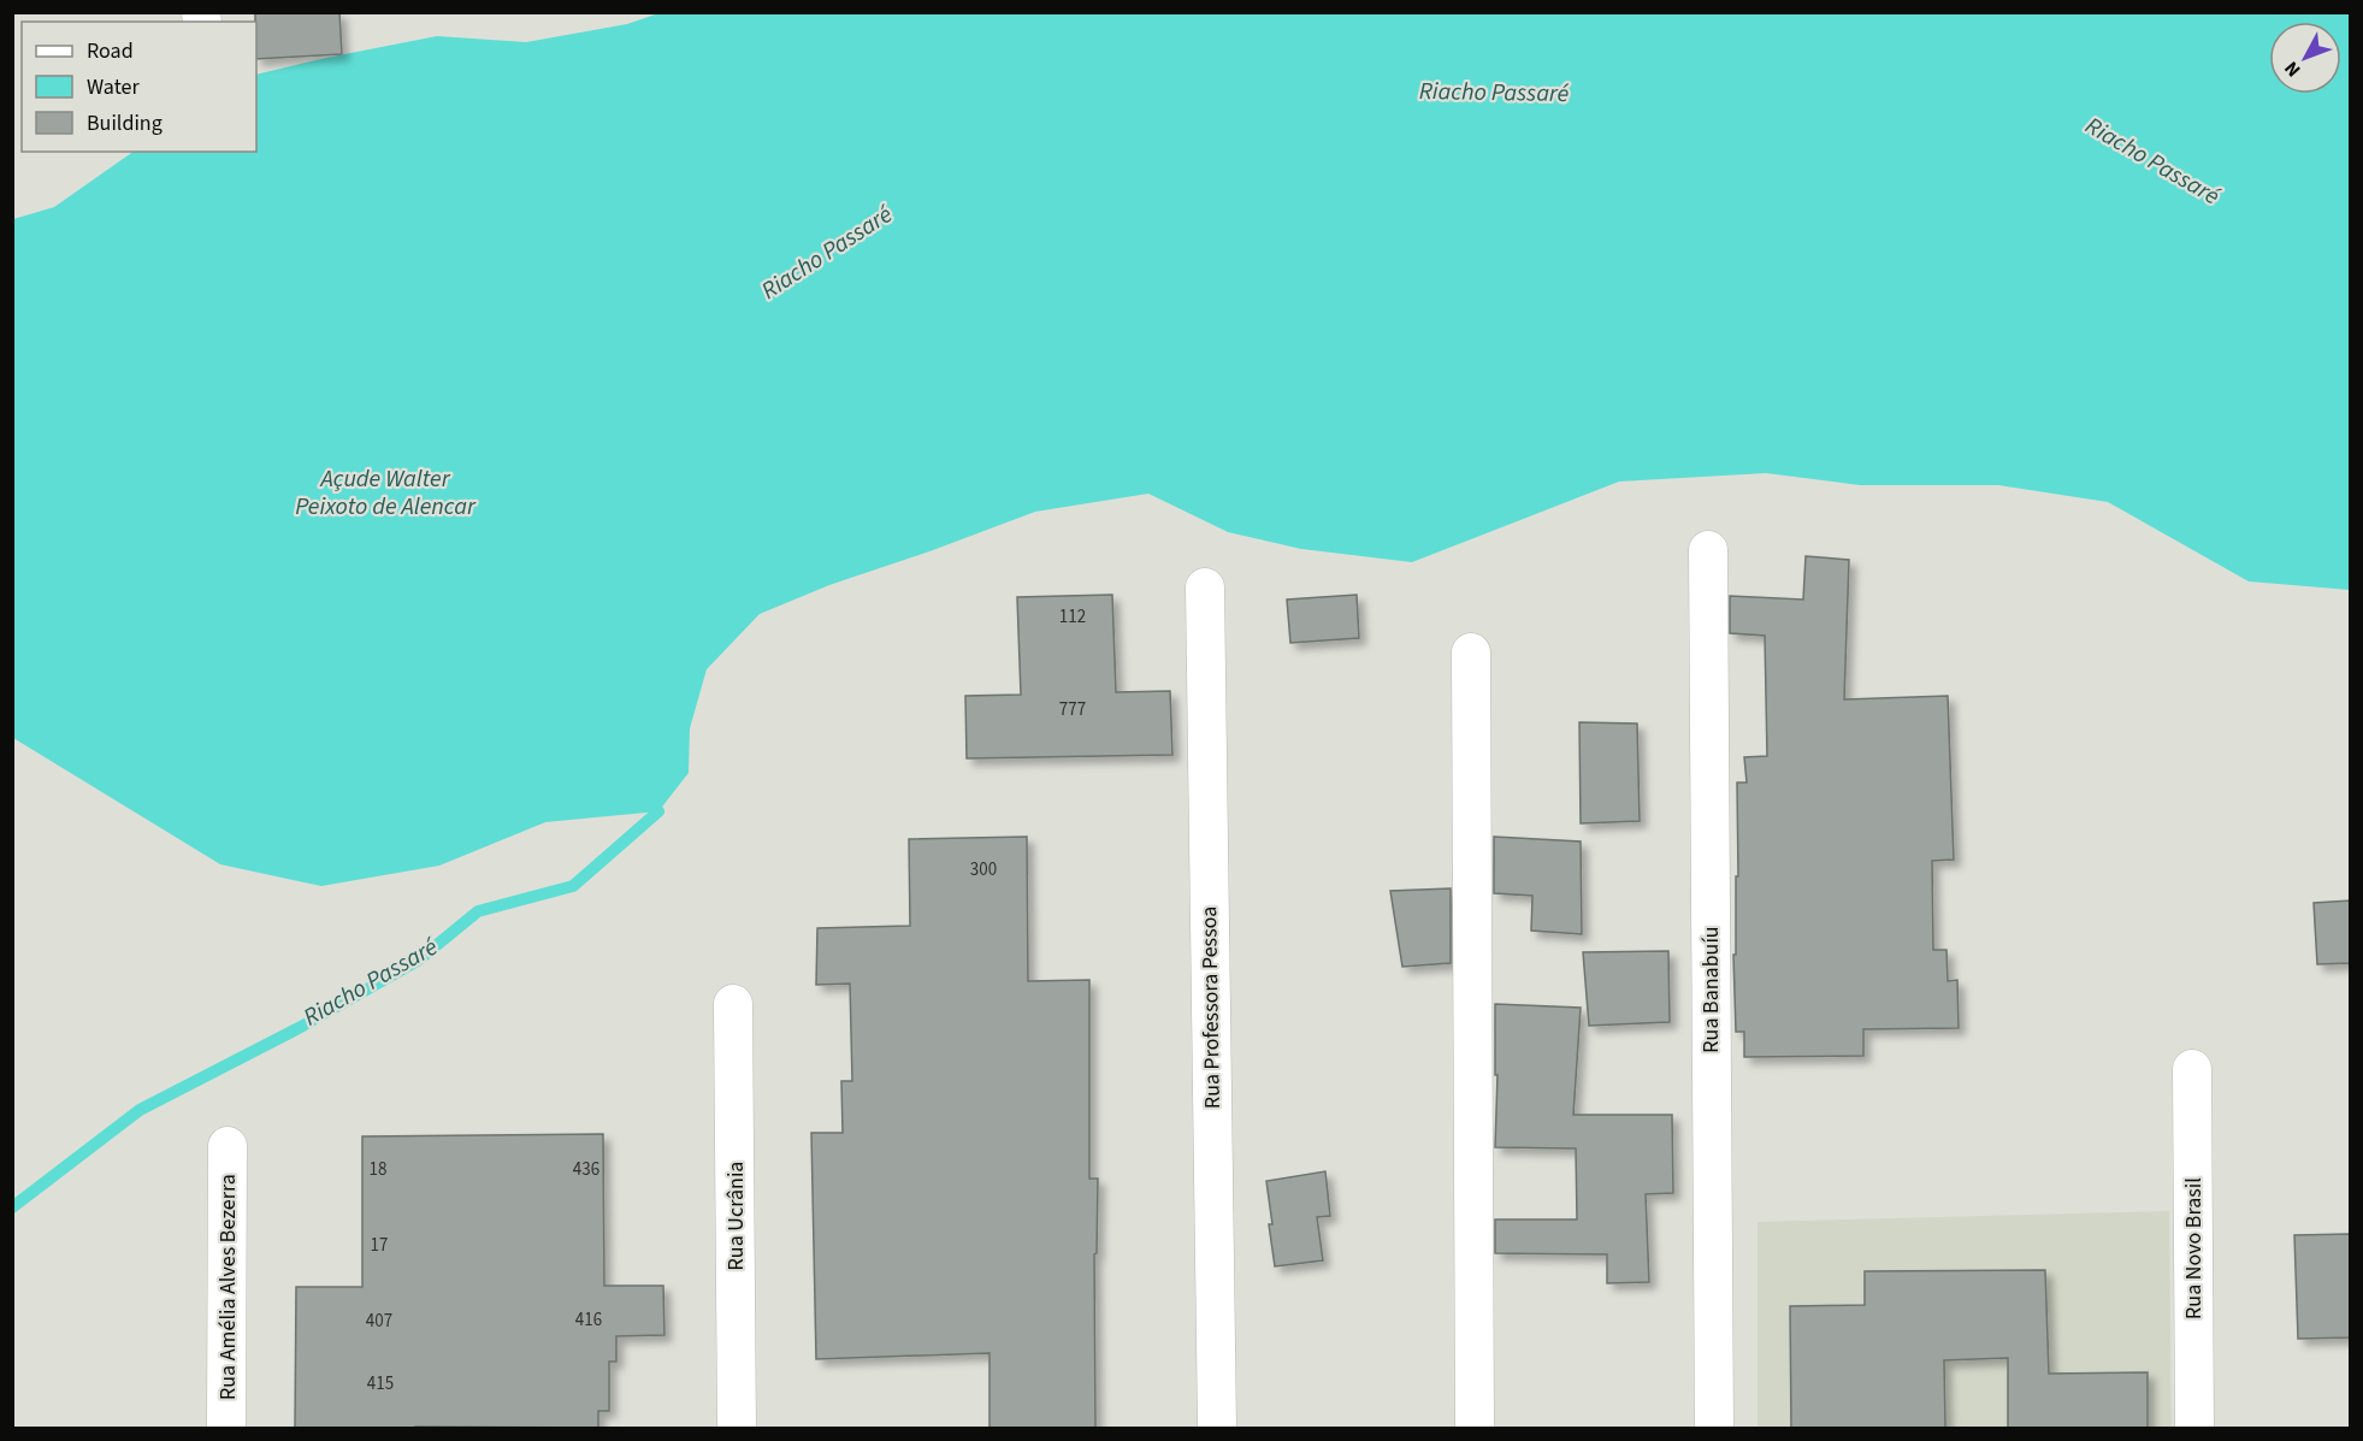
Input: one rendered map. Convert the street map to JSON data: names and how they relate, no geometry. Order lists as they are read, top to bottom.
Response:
{
  "streets": {
    "street": [
      "Rua Banabuíu",
      "Rua Professora Pessoa",
      "Rua Ucrânia",
      "Rua Novo Brasil",
      "Rua Amélia Alves Bezerra"
    ]
  },
  "water": ["Riacho Passaré", "Açude Walter Peixoto de Alencar"],
  "house_numbers": [
    "112",
    "777",
    "300",
    "18",
    "436",
    "17",
    "416",
    "407",
    "415"
  ],
  "legend": ["Road", "Water", "Building"],
  "north": "bottom left"
}
